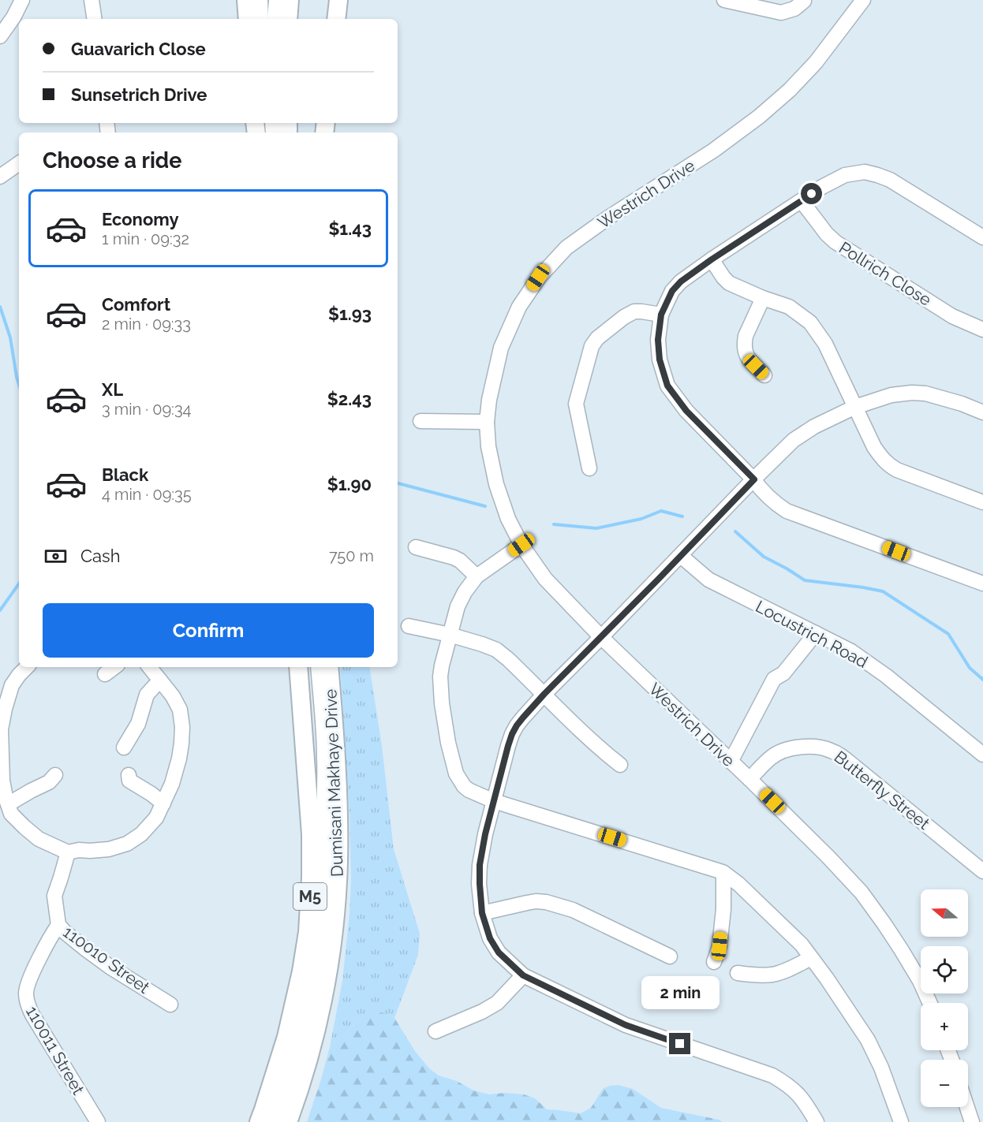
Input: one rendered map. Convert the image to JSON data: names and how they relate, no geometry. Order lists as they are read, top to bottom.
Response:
{
  "streets": {
    "main road": ["Dumisani Makhaye Drive", "M5"],
    "street": [
      "Westrich Drive",
      "Pollrich Close",
      "Locustrich Road",
      "Butterfly Street",
      "110010 Street",
      "110011 Street"
    ]
  },
  "crossings": [
    ["Westrich Drive", "Butterfly Street"],
    ["110010 Street", "110011 Street"]
  ],
  "north": "left",
  "page": {
    "banner": ["Guavarich Close", "Sunsetrich Drive"],
    "heading": "Choose a ride",
    "list": [
      {
        "name": "Economy",
        "note": "1 min · 09:32",
        "value": "$1.43"
      },
      {
        "name": "Comfort",
        "note": "2 min · 09:33",
        "value": "$1.93"
      },
      {
        "name": "XL",
        "note": "3 min · 09:34",
        "value": "$2.43"
      },
      {
        "name": "Black",
        "note": "4 min · 09:35",
        "value": "$1.90"
      }
    ],
    "pay": ["Cash", "750 m"],
    "buttons": "Confirm",
    "map_buttons": ["+", "−"],
    "bubble": "2 min"
  }
}
